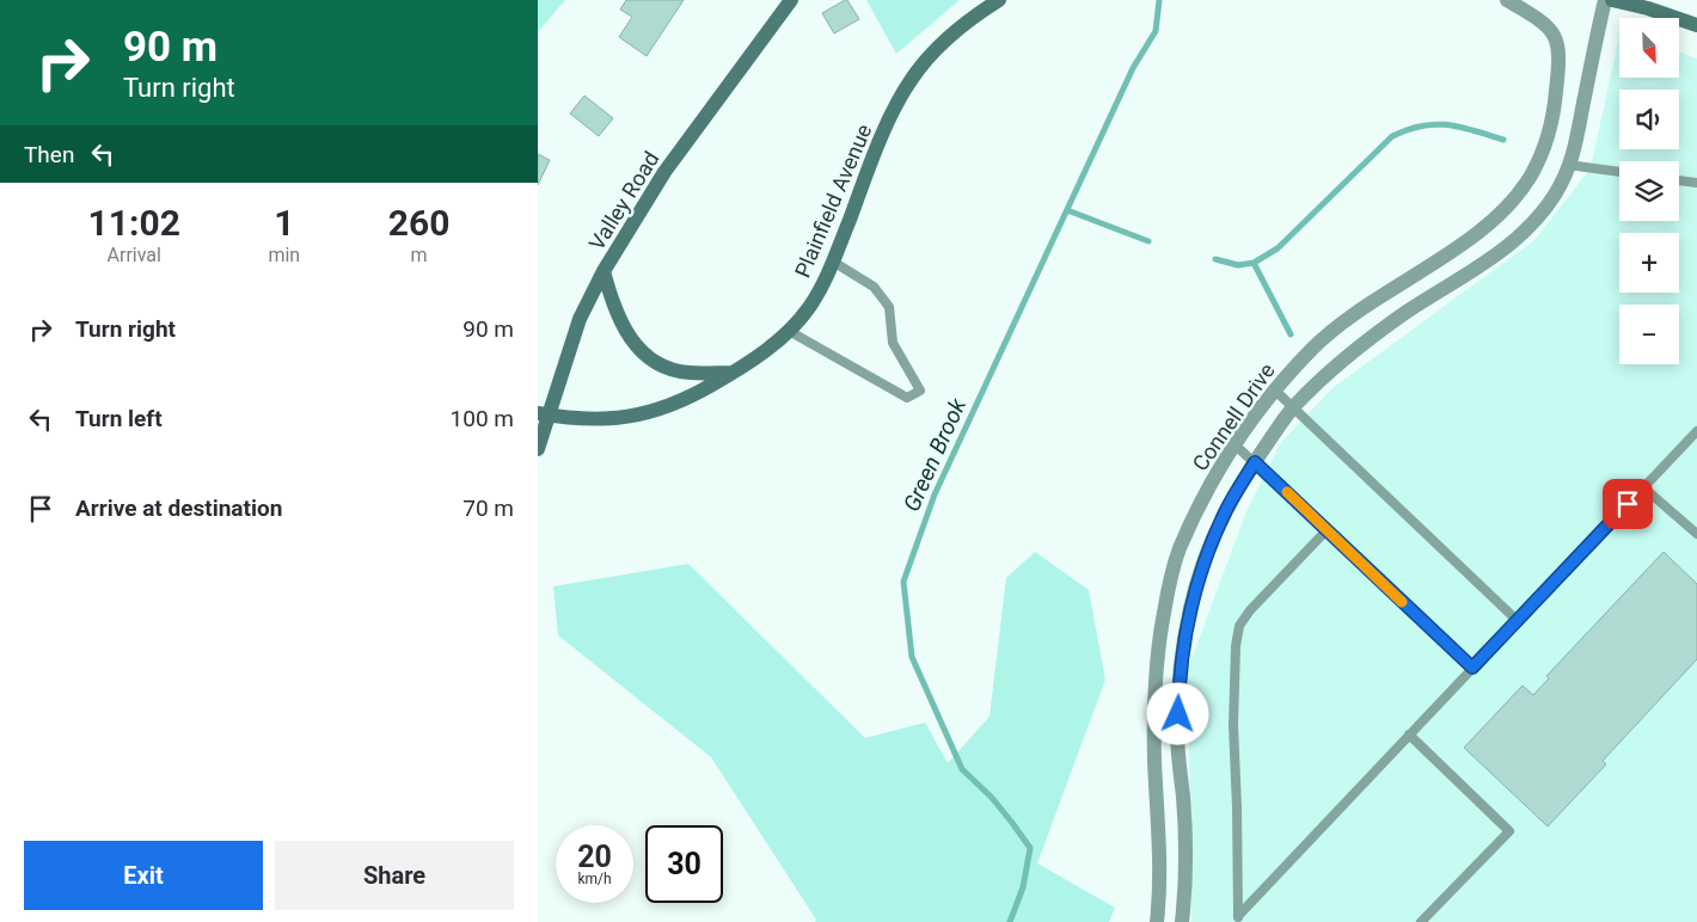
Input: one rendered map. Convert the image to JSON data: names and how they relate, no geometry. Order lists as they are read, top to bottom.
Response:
{
  "streets": {
    "main road": ["Valley Road", "Plainfield Avenue"],
    "street": ["Connell Drive"]
  },
  "crossings": [
    ["Valley Road", "Plainfield Avenue"]
  ],
  "water": ["Green Brook"],
  "north": "bottom right",
  "page": {
    "turn": ["90 m", "Turn right"],
    "map_buttons": ["+", "−"],
    "then": "Then",
    "eta": [
      "11:02",
      "Arrival",
      "1",
      "min",
      "260",
      "m"
    ],
    "list": [
      {
        "name": "Turn right",
        "value": "90 m"
      },
      {
        "name": "Turn left",
        "value": "100 m"
      },
      {
        "name": "Arrive at destination",
        "value": "70 m"
      }
    ],
    "speed": "20 km/h",
    "limit": "30",
    "buttons": ["Exit", "Share"]
  }
}
